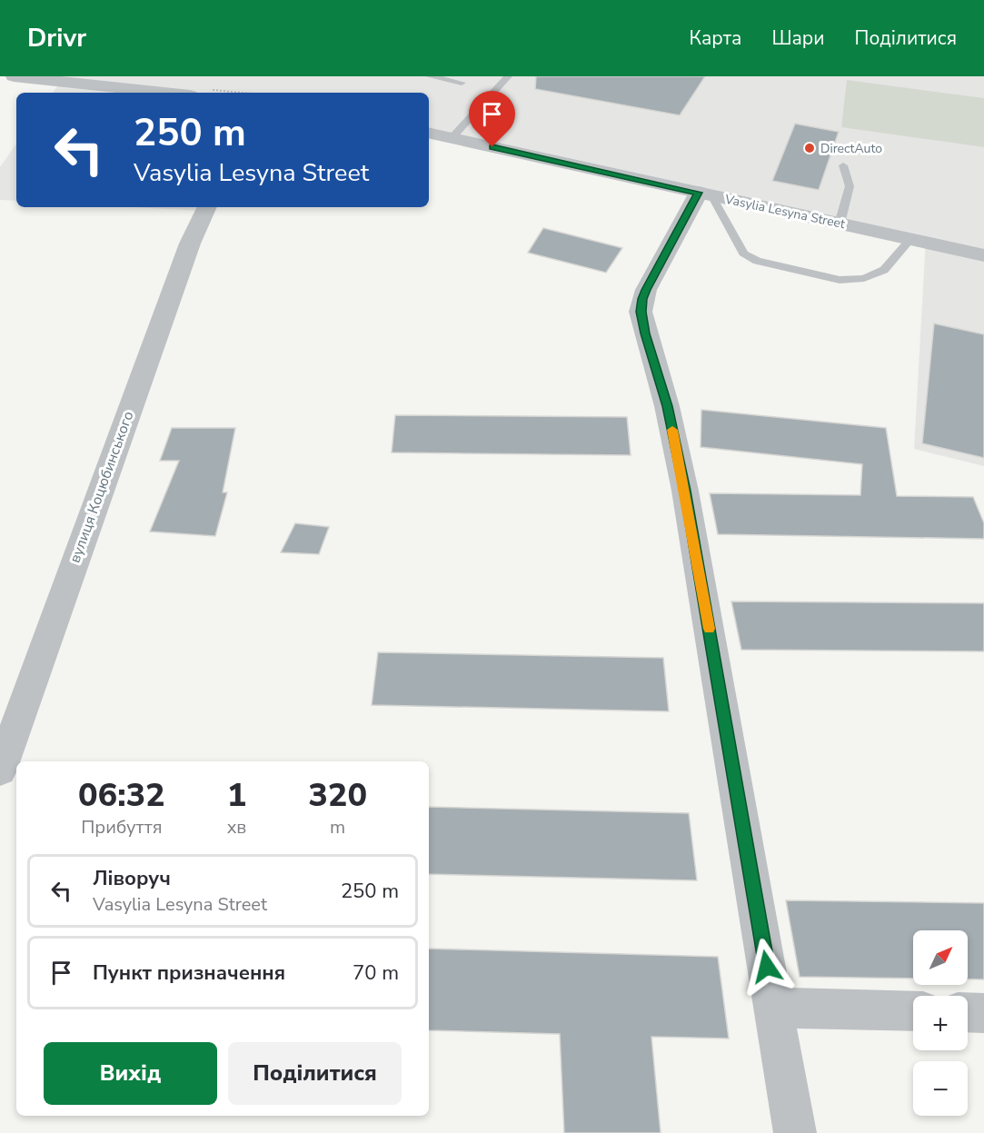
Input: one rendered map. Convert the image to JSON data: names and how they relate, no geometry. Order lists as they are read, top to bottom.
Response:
{
  "streets": {
    "street": ["Vasylia Lesyna Street", "вулиця Коцюбинського"]
  },
  "places": ["DirectAuto"],
  "north": "top right",
  "page": {
    "header": "Drivr",
    "nav": ["Карта", "Шари", "Поділитися"],
    "turn": ["250 m", "Vasylia Lesyna Street"],
    "eta": [
      "06:32",
      "Прибуття",
      "1",
      "хв",
      "320",
      "m"
    ],
    "list": [
      {
        "name": "Ліворуч",
        "note": "Vasylia Lesyna Street",
        "value": "250 m"
      },
      {
        "name": "Пункт призначення",
        "value": "70 m"
      }
    ],
    "map_buttons": ["+", "−"],
    "buttons": ["Вихід", "Поділитися"]
  }
}
